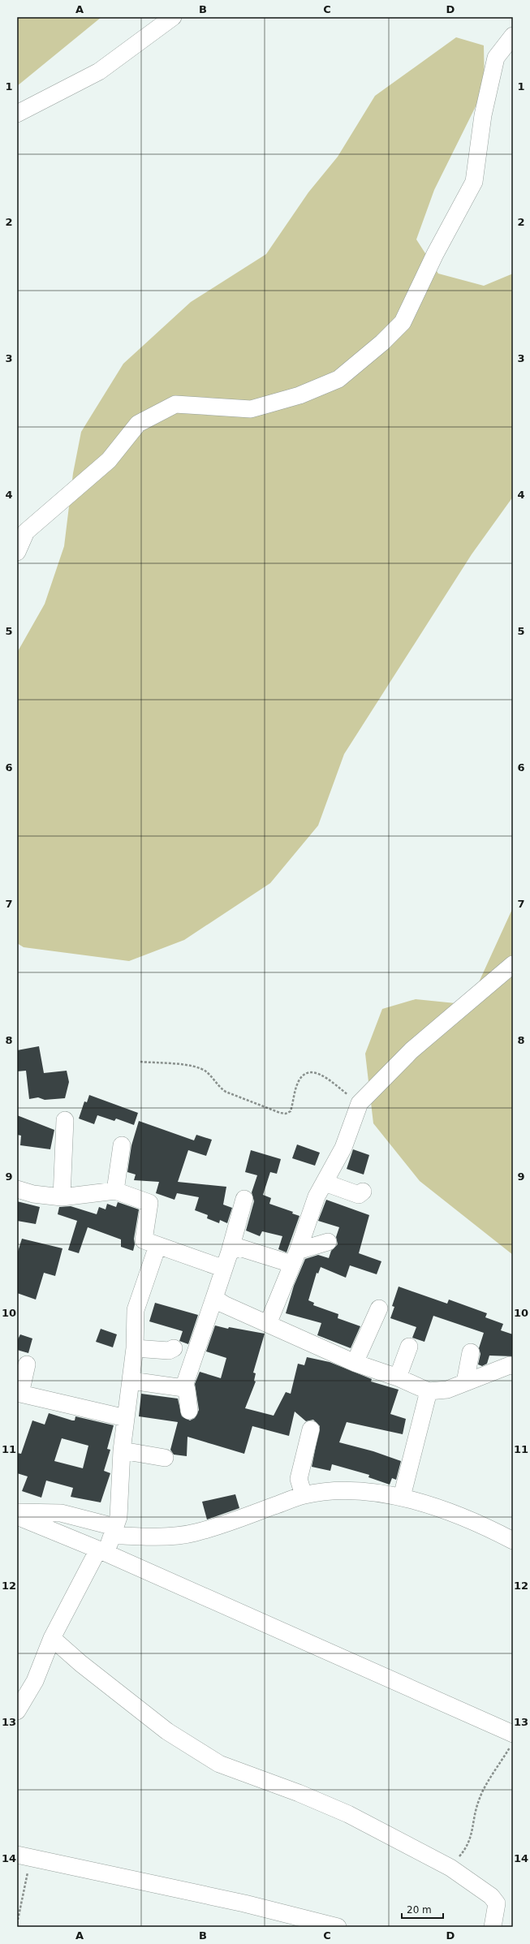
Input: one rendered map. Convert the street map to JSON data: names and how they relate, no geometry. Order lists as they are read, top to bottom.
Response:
{
  "scale_bar": "20 m",
  "grid": {
    "columns": [
      "A",
      "B",
      "C",
      "D"
    ],
    "rows": [
      "1",
      "2",
      "3",
      "4",
      "5",
      "6",
      "7",
      "8",
      "9",
      "10",
      "11",
      "12",
      "13",
      "14"
    ]
  }
}
